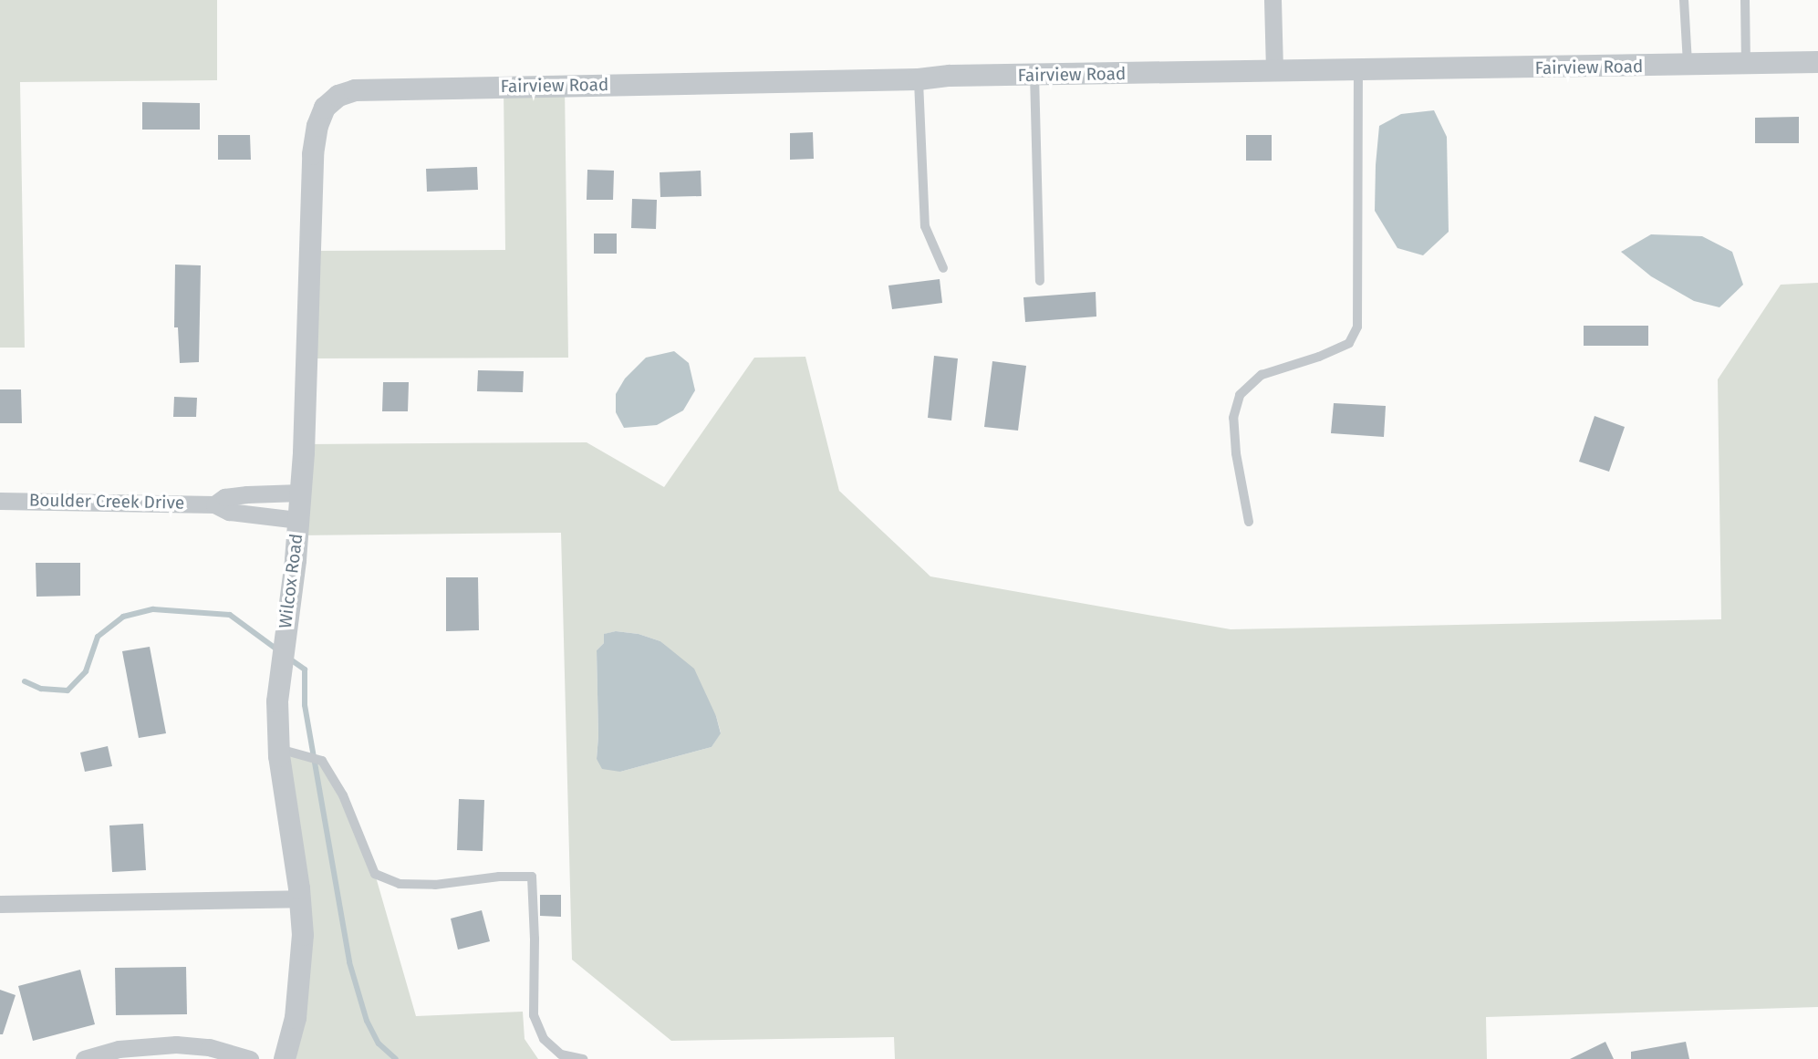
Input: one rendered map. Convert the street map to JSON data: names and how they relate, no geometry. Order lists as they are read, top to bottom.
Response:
{
  "streets": {
    "street": ["Fairview Road", "Boulder Creek Drive", "Wilcox Road"]
  },
  "crossings": [
    ["Fairview Road", "Wilcox Road"],
    ["Boulder Creek Drive", "Wilcox Road"]
  ]
}
